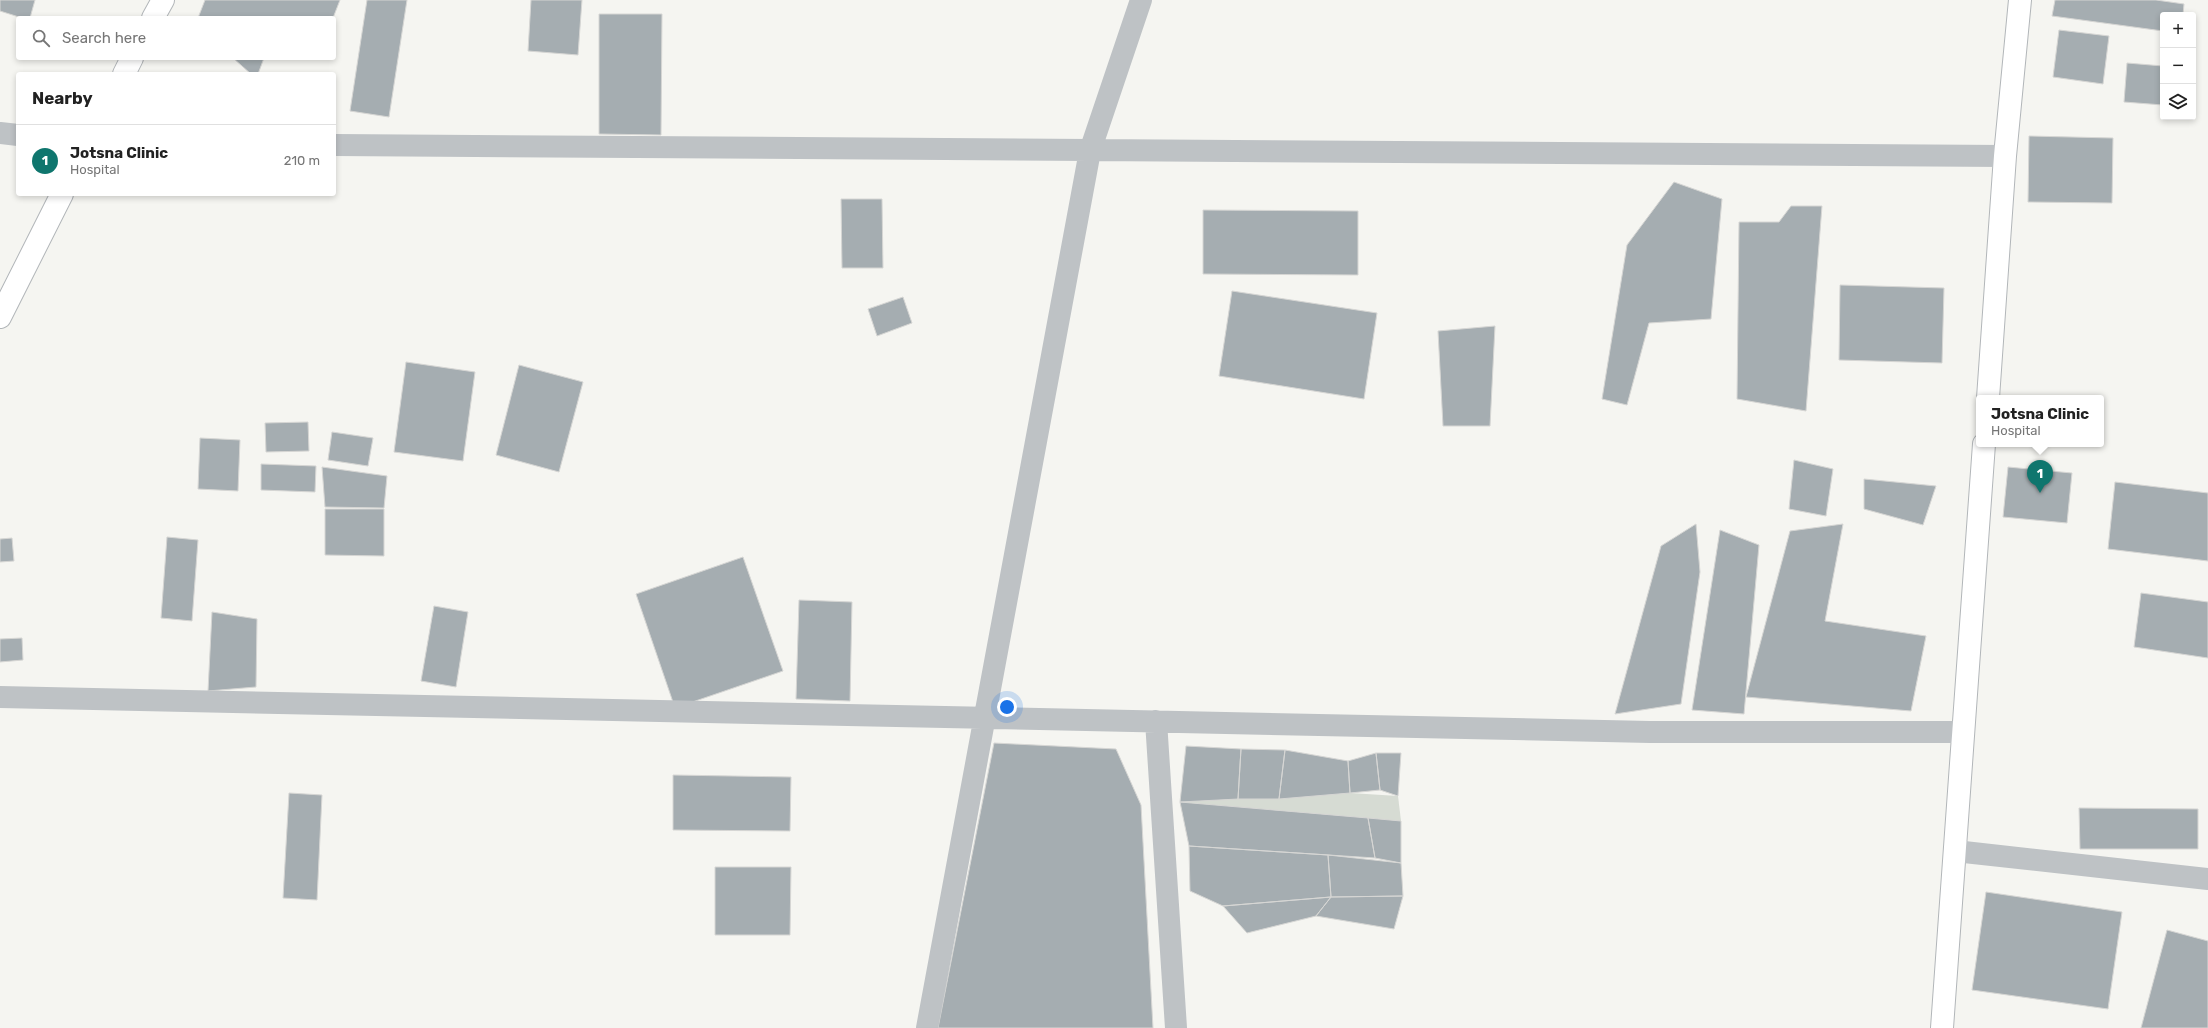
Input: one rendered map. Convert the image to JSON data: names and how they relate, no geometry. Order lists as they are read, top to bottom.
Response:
{
  "page": {
    "map_buttons": ["+", "−"],
    "search": "Search here",
    "heading": "Nearby",
    "list": [
      {
        "mark": "1",
        "name": "Jotsna Clinic",
        "note": "Hospital",
        "value": "210 m"
      }
    ],
    "popup": ["Jotsna Clinic", "Hospital"],
    "pins": "1"
  }
}
